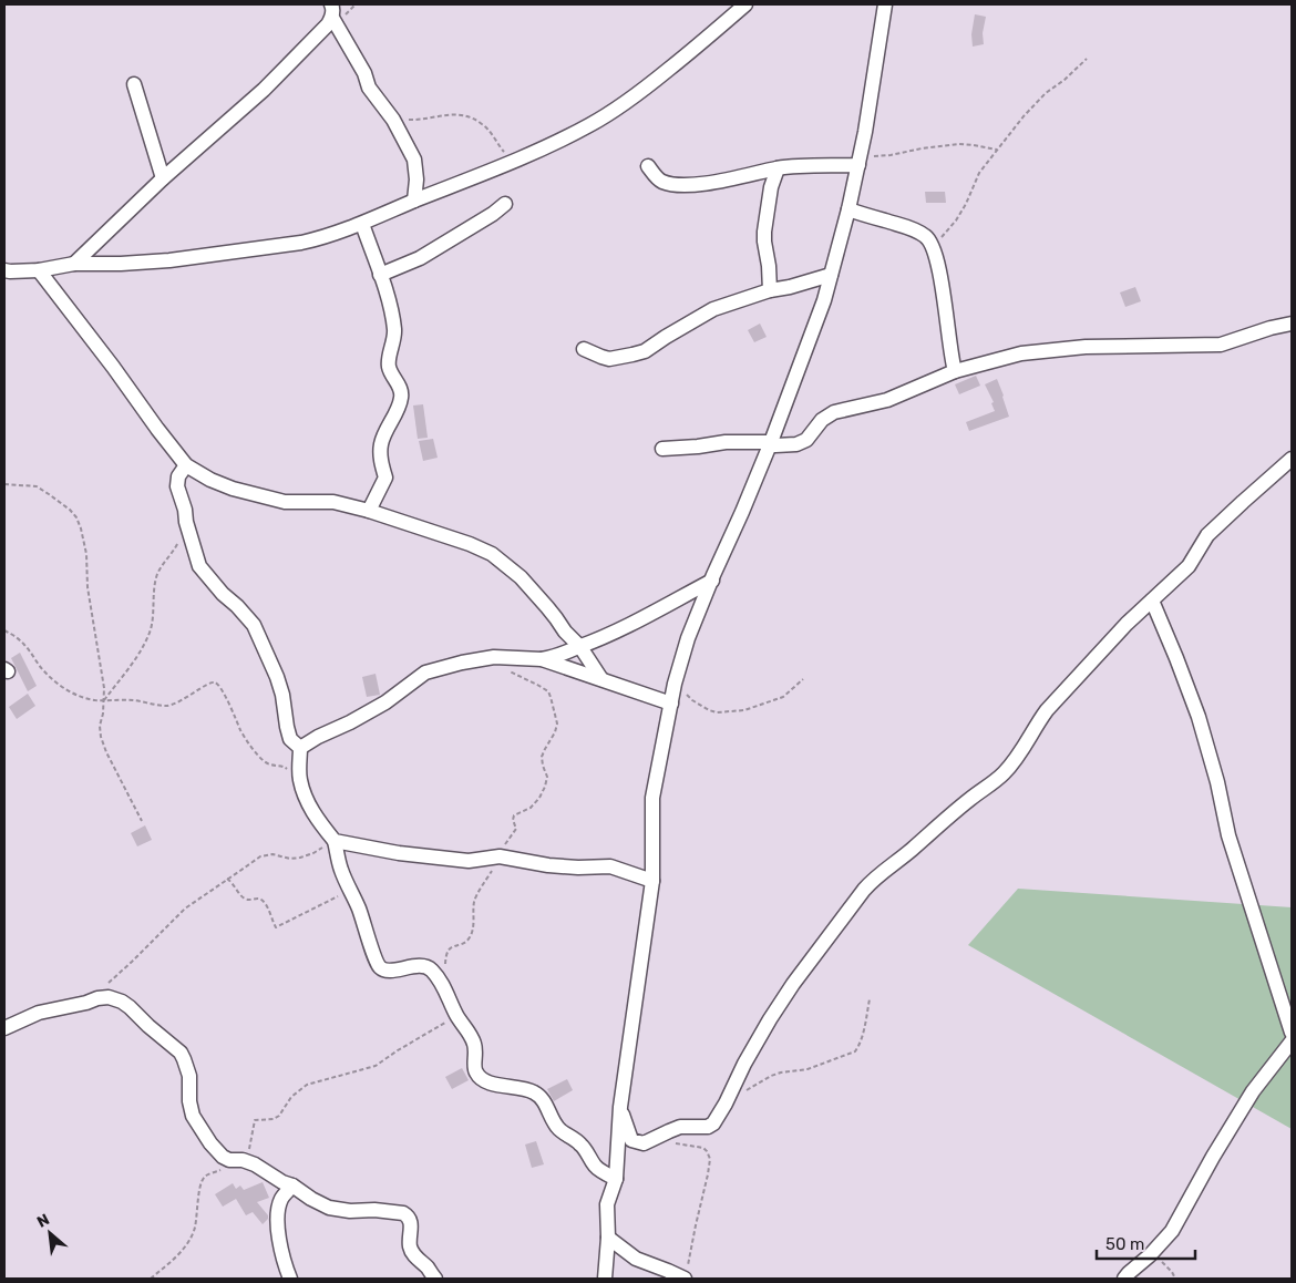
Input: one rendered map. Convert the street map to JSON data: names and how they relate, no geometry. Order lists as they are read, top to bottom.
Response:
{
  "scale_bar": "50 m",
  "north": "top left"
}
